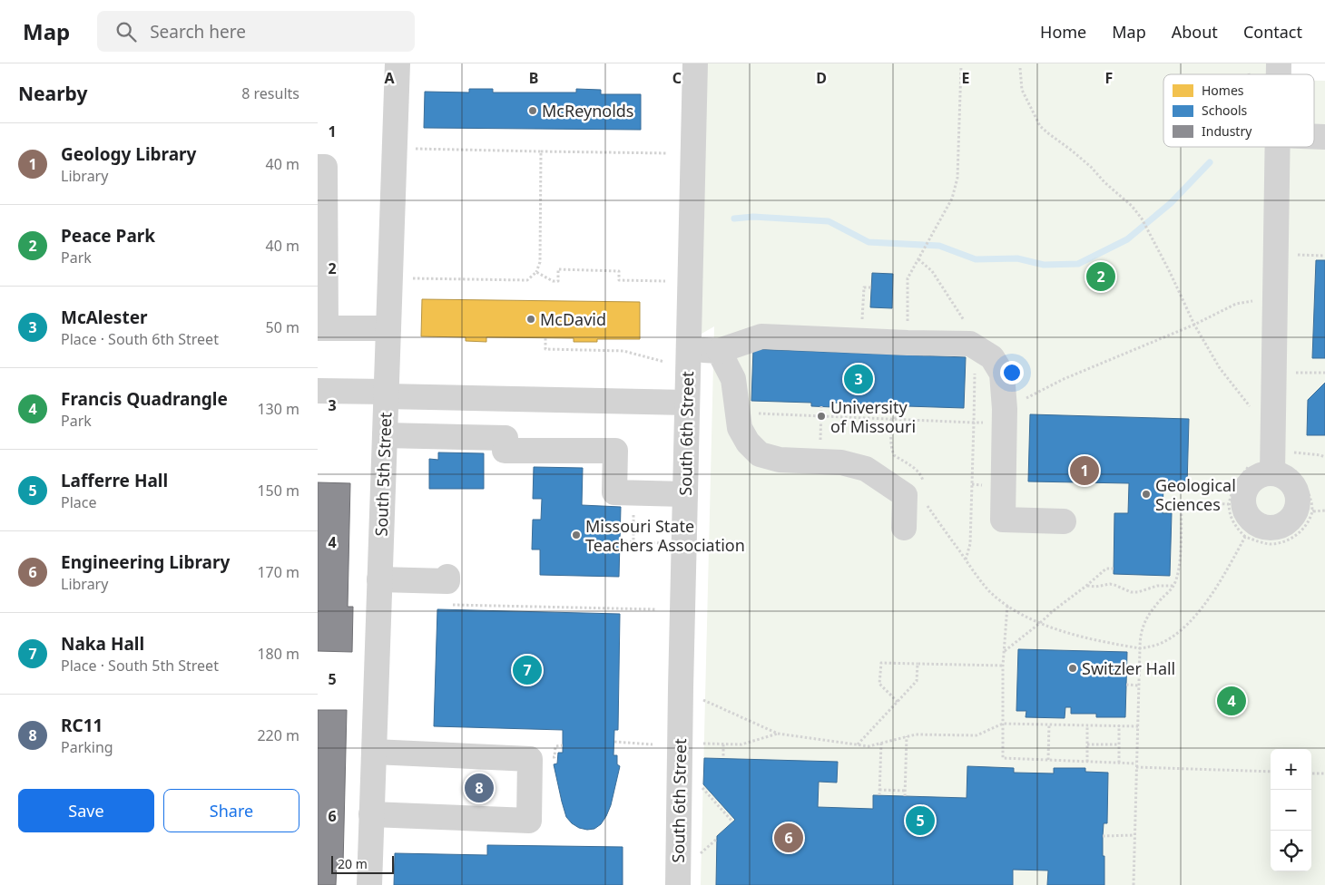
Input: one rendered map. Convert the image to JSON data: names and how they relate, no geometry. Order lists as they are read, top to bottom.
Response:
{
  "streets": {
    "street": ["South 6th Street", "South 5th Street"]
  },
  "places": [
    "McReynolds",
    "McDavid",
    "University of Missouri",
    "Geological Sciences",
    "Missouri State Teachers Association",
    "Switzler Hall"
  ],
  "legend": ["Homes", "Schools", "Industry"],
  "scale_bar": "20 m",
  "page": {
    "header": "Map",
    "search": "Search here",
    "nav": [
      "Home",
      "Map",
      "About",
      "Contact"
    ],
    "heading": ["Nearby", "8 results"],
    "list": [
      {
        "mark": "1",
        "name": "Geology Library",
        "note": "Library",
        "value": "40 m"
      },
      {
        "mark": "2",
        "name": "Peace Park",
        "note": "Park",
        "value": "40 m"
      },
      {
        "mark": "3",
        "name": "McAlester",
        "note": "Place · South 6th Street",
        "value": "50 m"
      },
      {
        "mark": "4",
        "name": "Francis Quadrangle",
        "note": "Park",
        "value": "130 m"
      },
      {
        "mark": "5",
        "name": "Lafferre Hall",
        "note": "Place",
        "value": "150 m"
      },
      {
        "mark": "6",
        "name": "Engineering Library",
        "note": "Library",
        "value": "170 m"
      },
      {
        "mark": "7",
        "name": "Naka Hall",
        "note": "Place · South 5th Street",
        "value": "180 m"
      },
      {
        "mark": "8",
        "name": "RC11",
        "note": "Parking",
        "value": "220 m"
      }
    ],
    "pins": [
      "2",
      "3",
      "1",
      "7",
      "4",
      "8",
      "5",
      "6"
    ],
    "map_buttons": ["+", "−"],
    "buttons": ["Save", "Share"],
    "scale": "20 m"
  },
  "grid": {
    "columns": [
      "A",
      "B",
      "C",
      "D",
      "E",
      "F"
    ],
    "rows": [
      "1",
      "2",
      "3",
      "4",
      "5",
      "6"
    ]
  }
}
